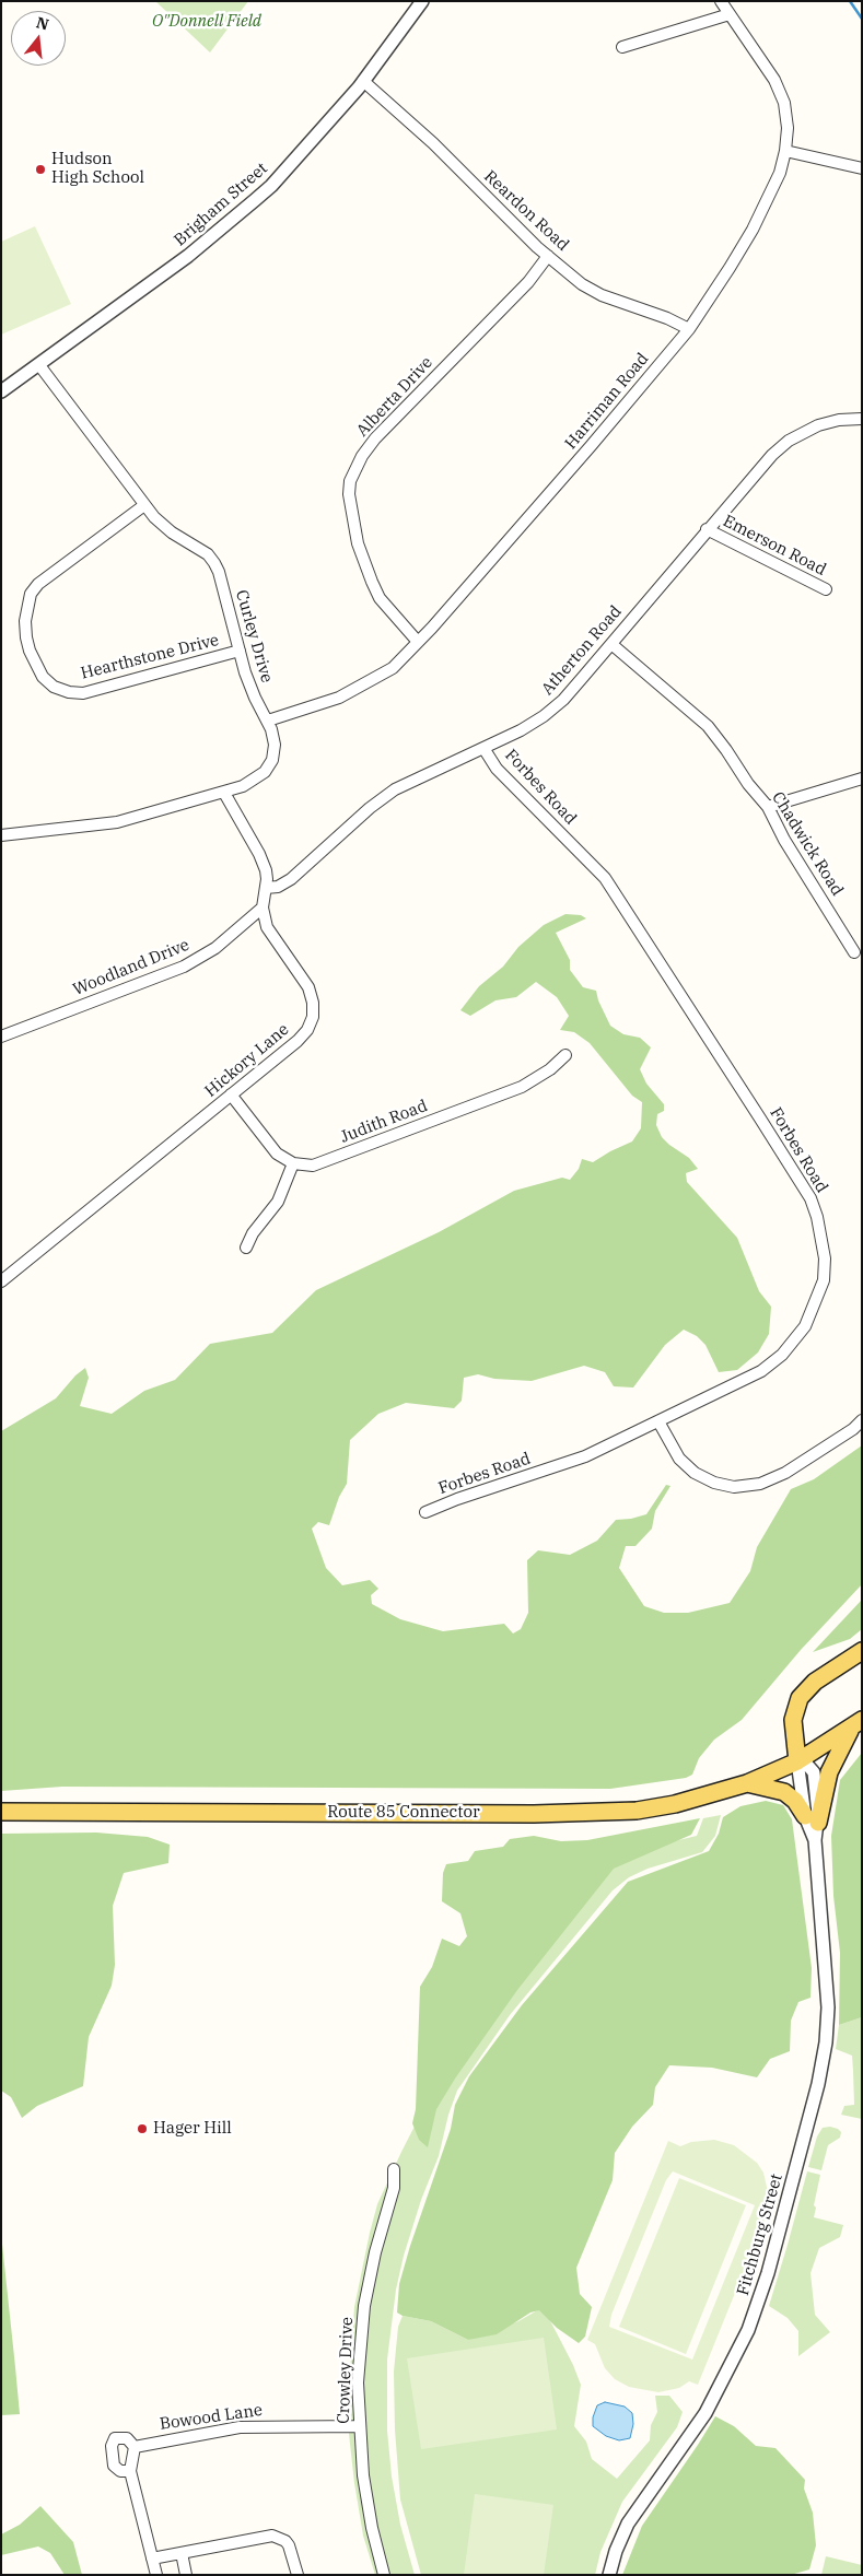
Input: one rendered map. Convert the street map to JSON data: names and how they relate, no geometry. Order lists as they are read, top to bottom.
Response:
{
  "streets": {
    "main road": ["Route 85 Connector"],
    "street": [
      "Brigham Street",
      "Reardon Road",
      "Alberta Drive",
      "Harriman Road",
      "Emerson Road",
      "Curley Drive",
      "Atherton Road",
      "Hearthstone Drive",
      "Forbes Road",
      "Chadwick Road",
      "Woodland Drive",
      "Hickory Lane",
      "Judith Road",
      "Fitchburg Street",
      "Crowley Drive",
      "Bowood Lane"
    ]
  },
  "crossings": [
    ["Brigham Street", "Reardon Road"],
    ["Brigham Street", "Curley Drive"],
    ["Reardon Road", "Alberta Drive"],
    ["Reardon Road", "Harriman Road"],
    ["Alberta Drive", "Harriman Road"],
    ["Harriman Road", "Curley Drive"],
    ["Emerson Road", "Atherton Road"],
    ["Curley Drive", "Hearthstone Drive"],
    ["Curley Drive", "Hickory Lane"],
    ["Atherton Road", "Forbes Road"],
    ["Atherton Road", "Chadwick Road"],
    ["Atherton Road", "Hickory Lane"],
    ["Woodland Drive", "Hickory Lane"],
    ["Route 85 Connector", "Fitchburg Street"],
    ["Crowley Drive", "Bowood Lane"]
  ],
  "parks": ["O\"Donnell Field"],
  "places": ["Hudson High School", "Hager Hill"],
  "north": "top"
}
